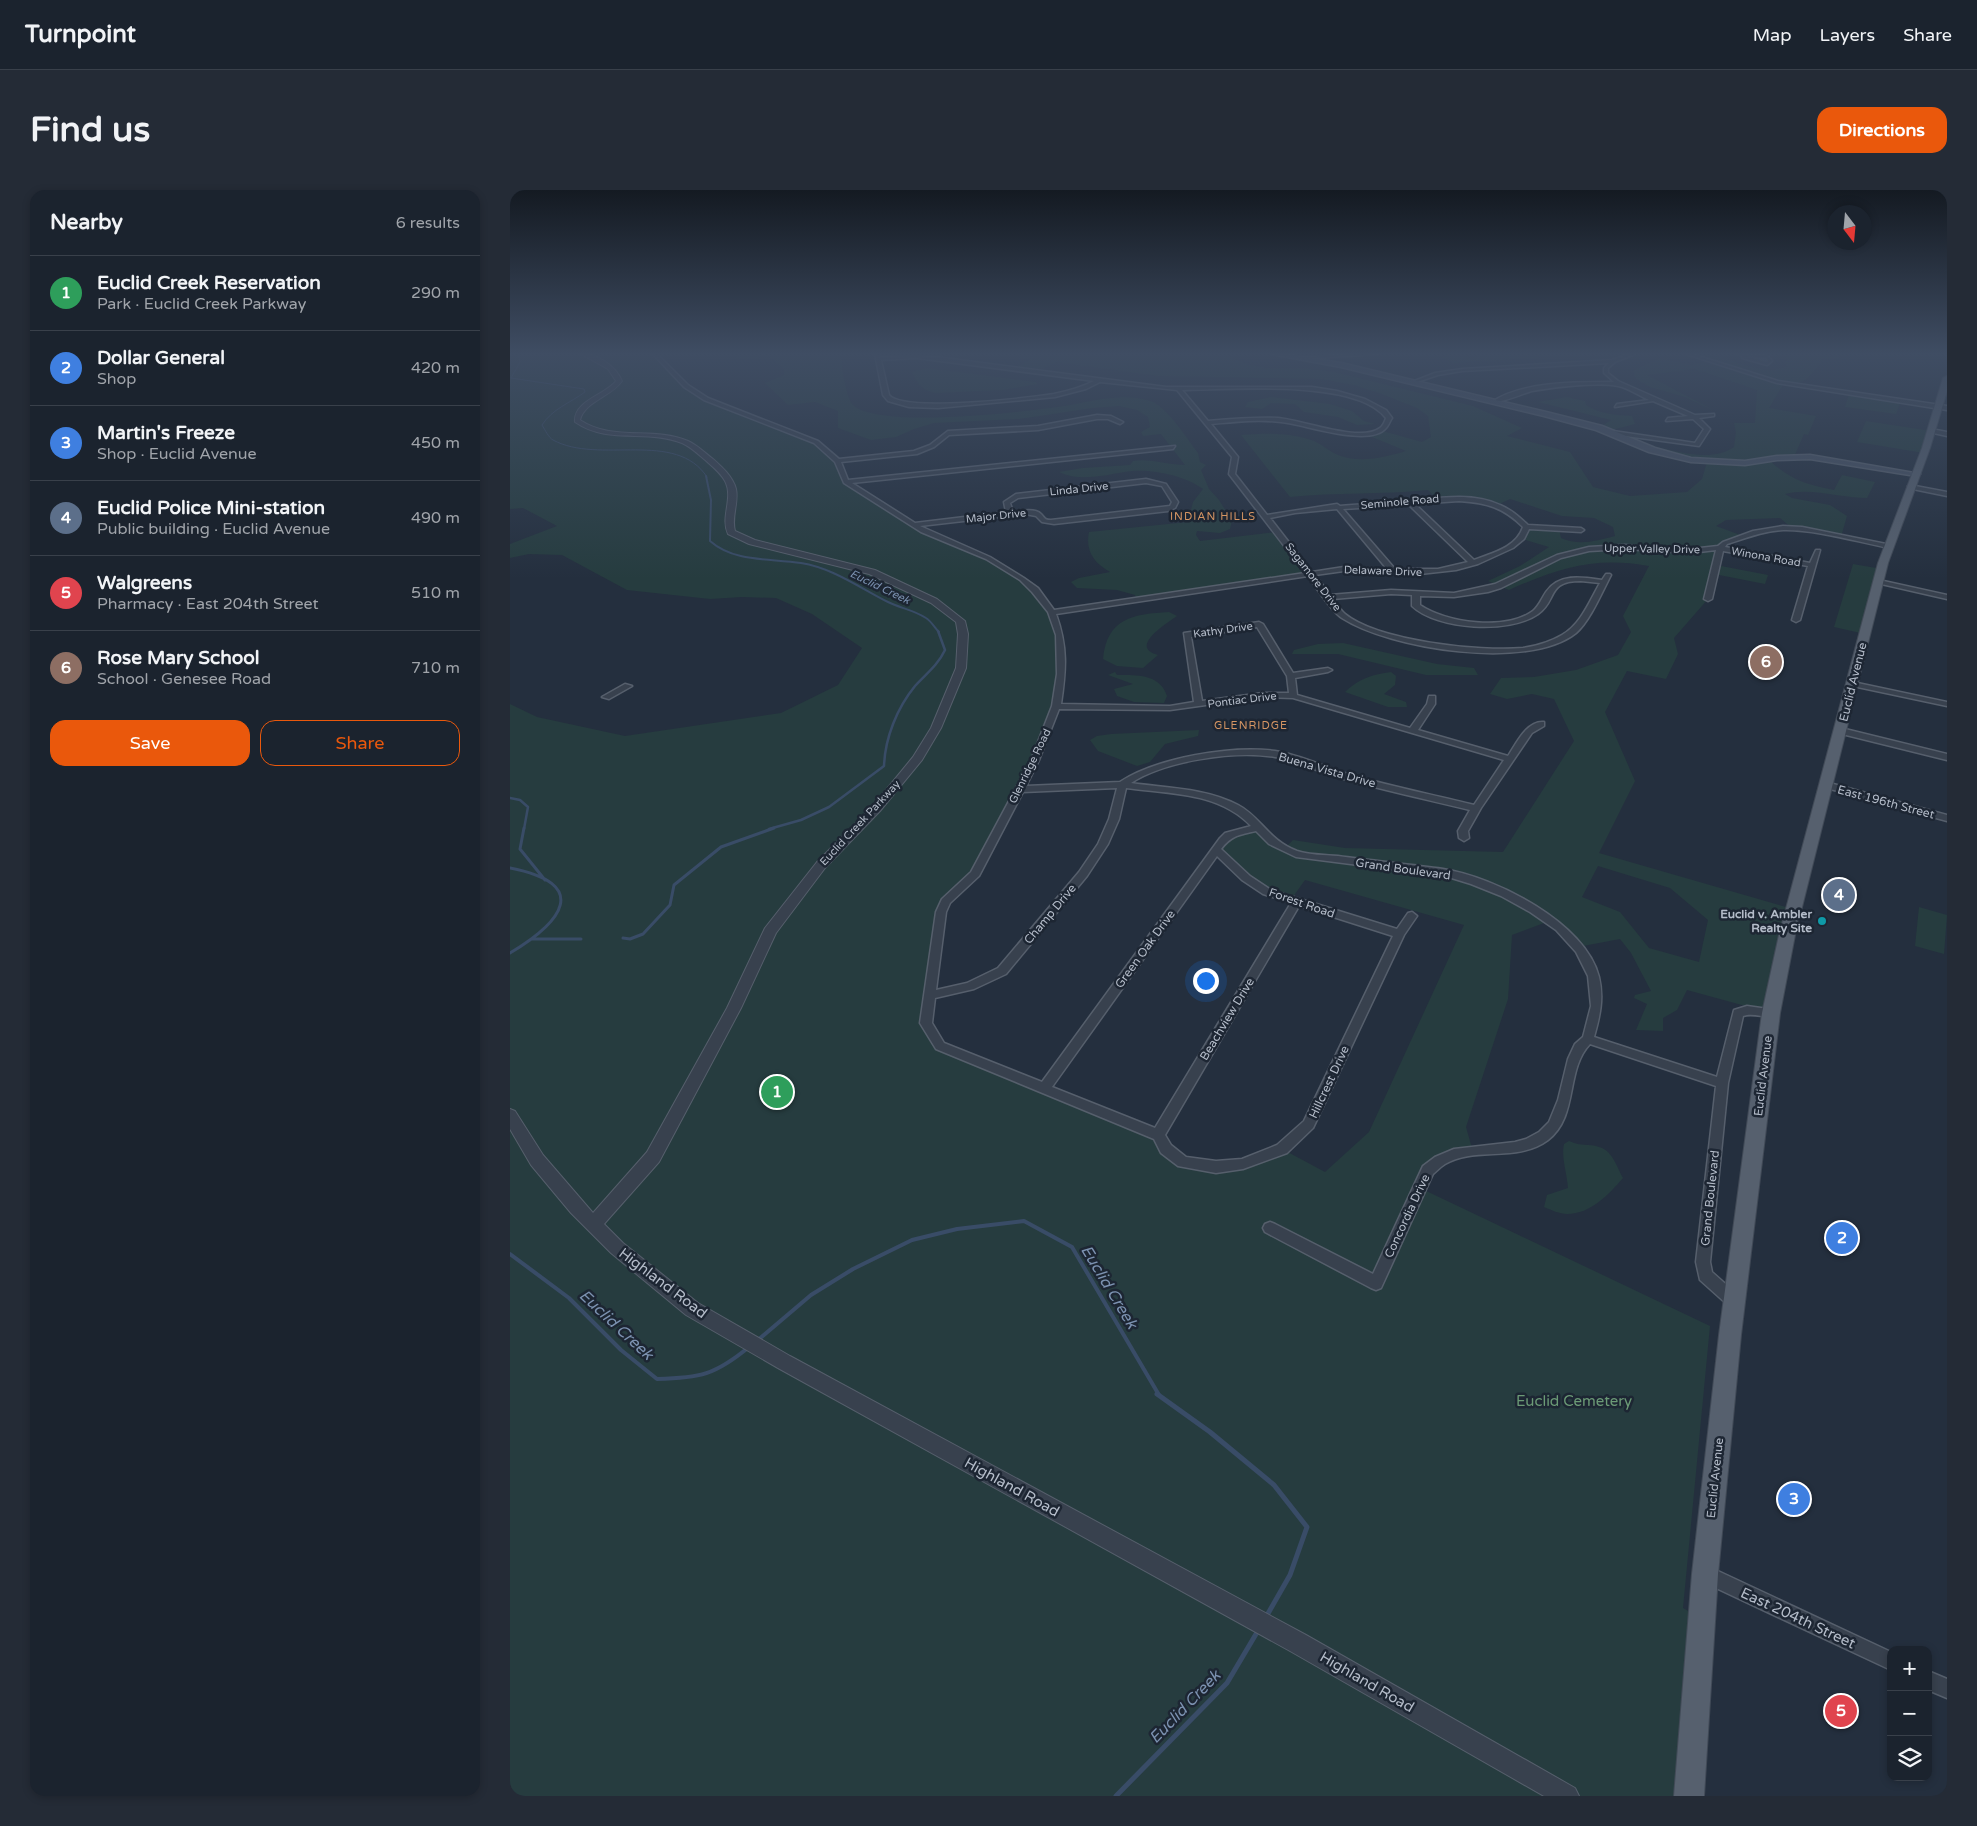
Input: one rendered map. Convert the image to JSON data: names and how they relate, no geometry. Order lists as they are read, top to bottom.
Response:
{
  "streets": {
    "main road": ["Euclid Avenue"],
    "street": [
      "Linda Drive",
      "Seminole Road",
      "Major Drive",
      "Upper Valley Drive",
      "Winona Road",
      "Delaware Drive",
      "Sagamore Drive",
      "Kathy Drive",
      "Pontiac Drive",
      "Glenridge Road",
      "Buena Vista Drive",
      "East 196th Street",
      "Euclid Creek Parkway",
      "Grand Boulevard",
      "Forest Road",
      "Champ Drive",
      "Green Oak Drive",
      "Beachview Drive",
      "Hillcrest Drive",
      "Concordia Drive",
      "Highland Road",
      "East 204th Street"
    ]
  },
  "crossings": [
    ["Linda Drive", "Major Drive"],
    ["Seminole Road", "Delaware Drive"],
    ["Seminole Road", "Sagamore Drive"],
    ["Major Drive", "Glenridge Road"],
    ["Upper Valley Drive", "Winona Road"],
    ["Upper Valley Drive", "Sagamore Drive"],
    ["Upper Valley Drive", "Euclid Avenue"],
    ["Delaware Drive", "Sagamore Drive"],
    ["Delaware Drive", "Glenridge Road"],
    ["Kathy Drive", "Pontiac Drive"],
    ["Euclid Avenue", "East 196th Street"],
    ["Euclid Avenue", "Grand Boulevard"],
    ["Euclid Avenue", "East 204th Street"],
    ["Pontiac Drive", "Glenridge Road"],
    ["Glenridge Road", "Grand Boulevard"],
    ["Glenridge Road", "Champ Drive"],
    ["Glenridge Road", "Green Oak Drive"],
    ["Glenridge Road", "Beachview Drive"],
    ["Glenridge Road", "Hillcrest Drive"],
    ["Buena Vista Drive", "Grand Boulevard"],
    ["Buena Vista Drive", "Champ Drive"],
    ["Euclid Creek Parkway", "Highland Road"],
    ["Grand Boulevard", "Champ Drive"],
    ["Grand Boulevard", "Green Oak Drive"],
    ["Grand Boulevard", "Concordia Drive"],
    ["Forest Road", "Green Oak Drive"],
    ["Forest Road", "Beachview Drive"],
    ["Forest Road", "Hillcrest Drive"],
    ["Beachview Drive", "Hillcrest Drive"]
  ],
  "districts": ["INDIAN HILLS", "GLENRIDGE"],
  "water": ["Euclid Creek"],
  "parks": ["Euclid Cemetery"],
  "places": ["Euclid v. Ambler Realty Site"],
  "north": "bottom",
  "page": {
    "header": "Turnpoint",
    "nav": ["Map", "Layers", "Share"],
    "buttons": [
      "Directions",
      ["Save", "Share"]
    ],
    "title": "Find us",
    "heading": ["Nearby", "6 results"],
    "list": [
      {
        "mark": "1",
        "name": "Euclid Creek Reservation",
        "note": "Park · Euclid Creek Parkway",
        "value": "290 m"
      },
      {
        "mark": "2",
        "name": "Dollar General",
        "note": "Shop",
        "value": "420 m"
      },
      {
        "mark": "3",
        "name": "Martin's Freeze",
        "note": "Shop · Euclid Avenue",
        "value": "450 m"
      },
      {
        "mark": "4",
        "name": "Euclid Police Mini-station",
        "note": "Public building · Euclid Avenue",
        "value": "490 m"
      },
      {
        "mark": "5",
        "name": "Walgreens",
        "note": "Pharmacy · East 204th Street",
        "value": "510 m"
      },
      {
        "mark": "6",
        "name": "Rose Mary School",
        "note": "School · Genesee Road",
        "value": "710 m"
      }
    ],
    "pins": [
      "6",
      "4",
      "1",
      "2",
      "3",
      "5"
    ],
    "map_buttons": ["+", "−"]
  }
}
